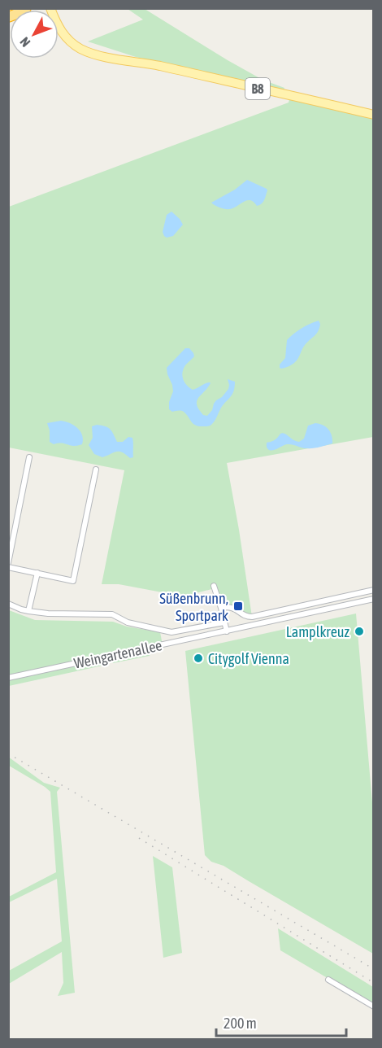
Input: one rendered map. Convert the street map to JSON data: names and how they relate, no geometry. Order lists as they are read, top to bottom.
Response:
{
  "streets": {
    "main road": ["B8"],
    "street": ["Weingartenallee"]
  },
  "places": {
    "transit": ["Süßenbrunn, Sportpark"],
    "other": ["Lamplkreuz", "Citygolf Vienna"]
  },
  "scale_bar": "200 m",
  "north": "bottom left"
}
